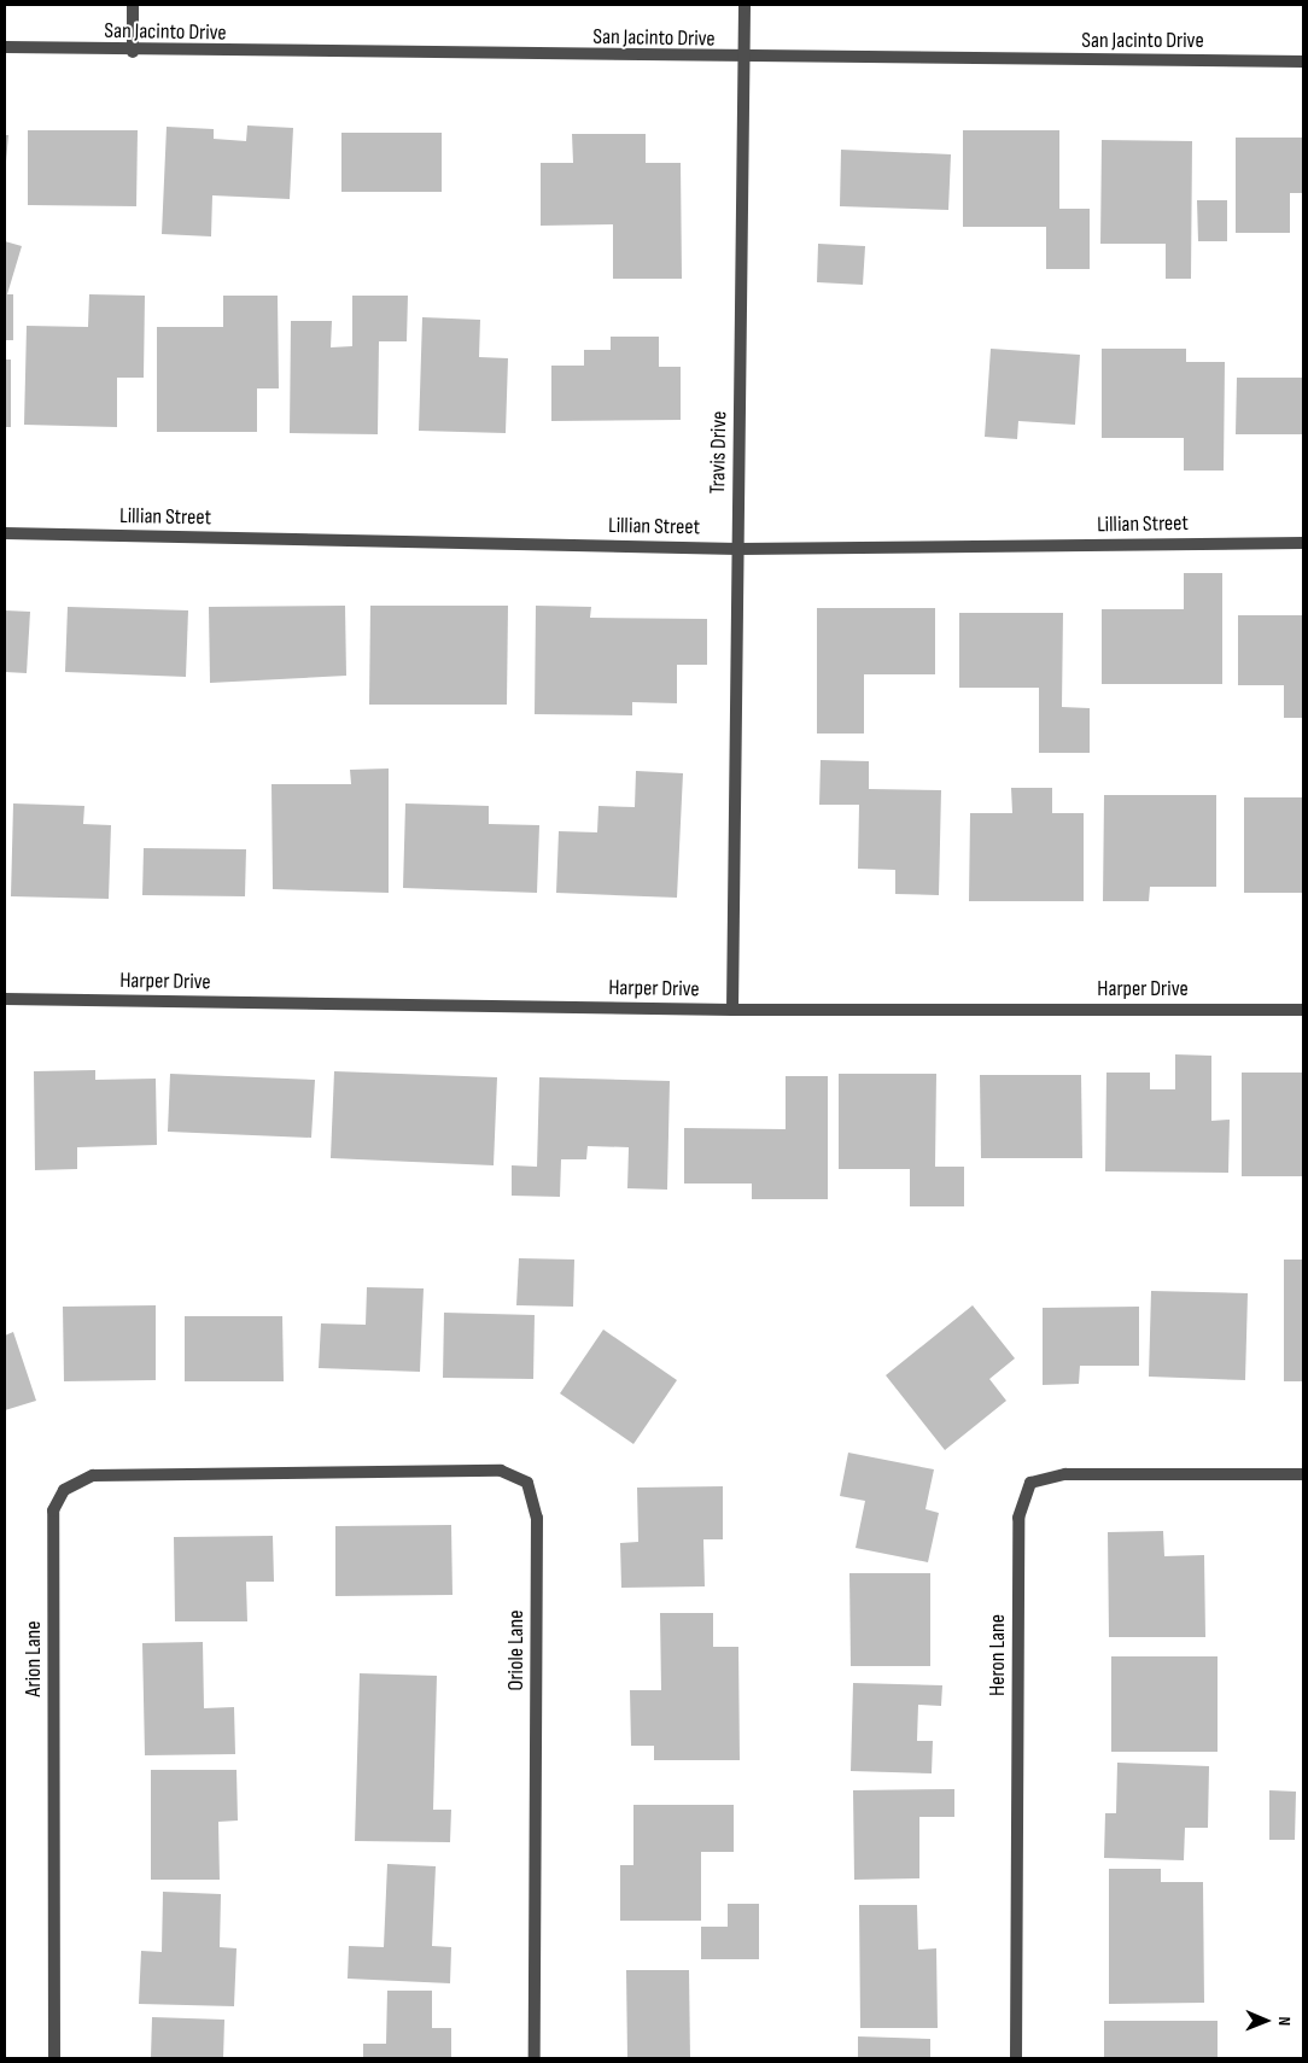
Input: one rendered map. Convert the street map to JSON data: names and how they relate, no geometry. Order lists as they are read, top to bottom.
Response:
{
  "streets": {
    "street": [
      "San Jacinto Drive",
      "Travis Drive",
      "Lillian Street",
      "Harper Drive",
      "Oriole Lane",
      "Heron Lane",
      "Arion Lane"
    ]
  },
  "crossings": [
    ["San Jacinto Drive", "Travis Drive"],
    ["Travis Drive", "Lillian Street"],
    ["Travis Drive", "Harper Drive"],
    ["Oriole Lane", "Arion Lane"]
  ],
  "north": "right"
}
